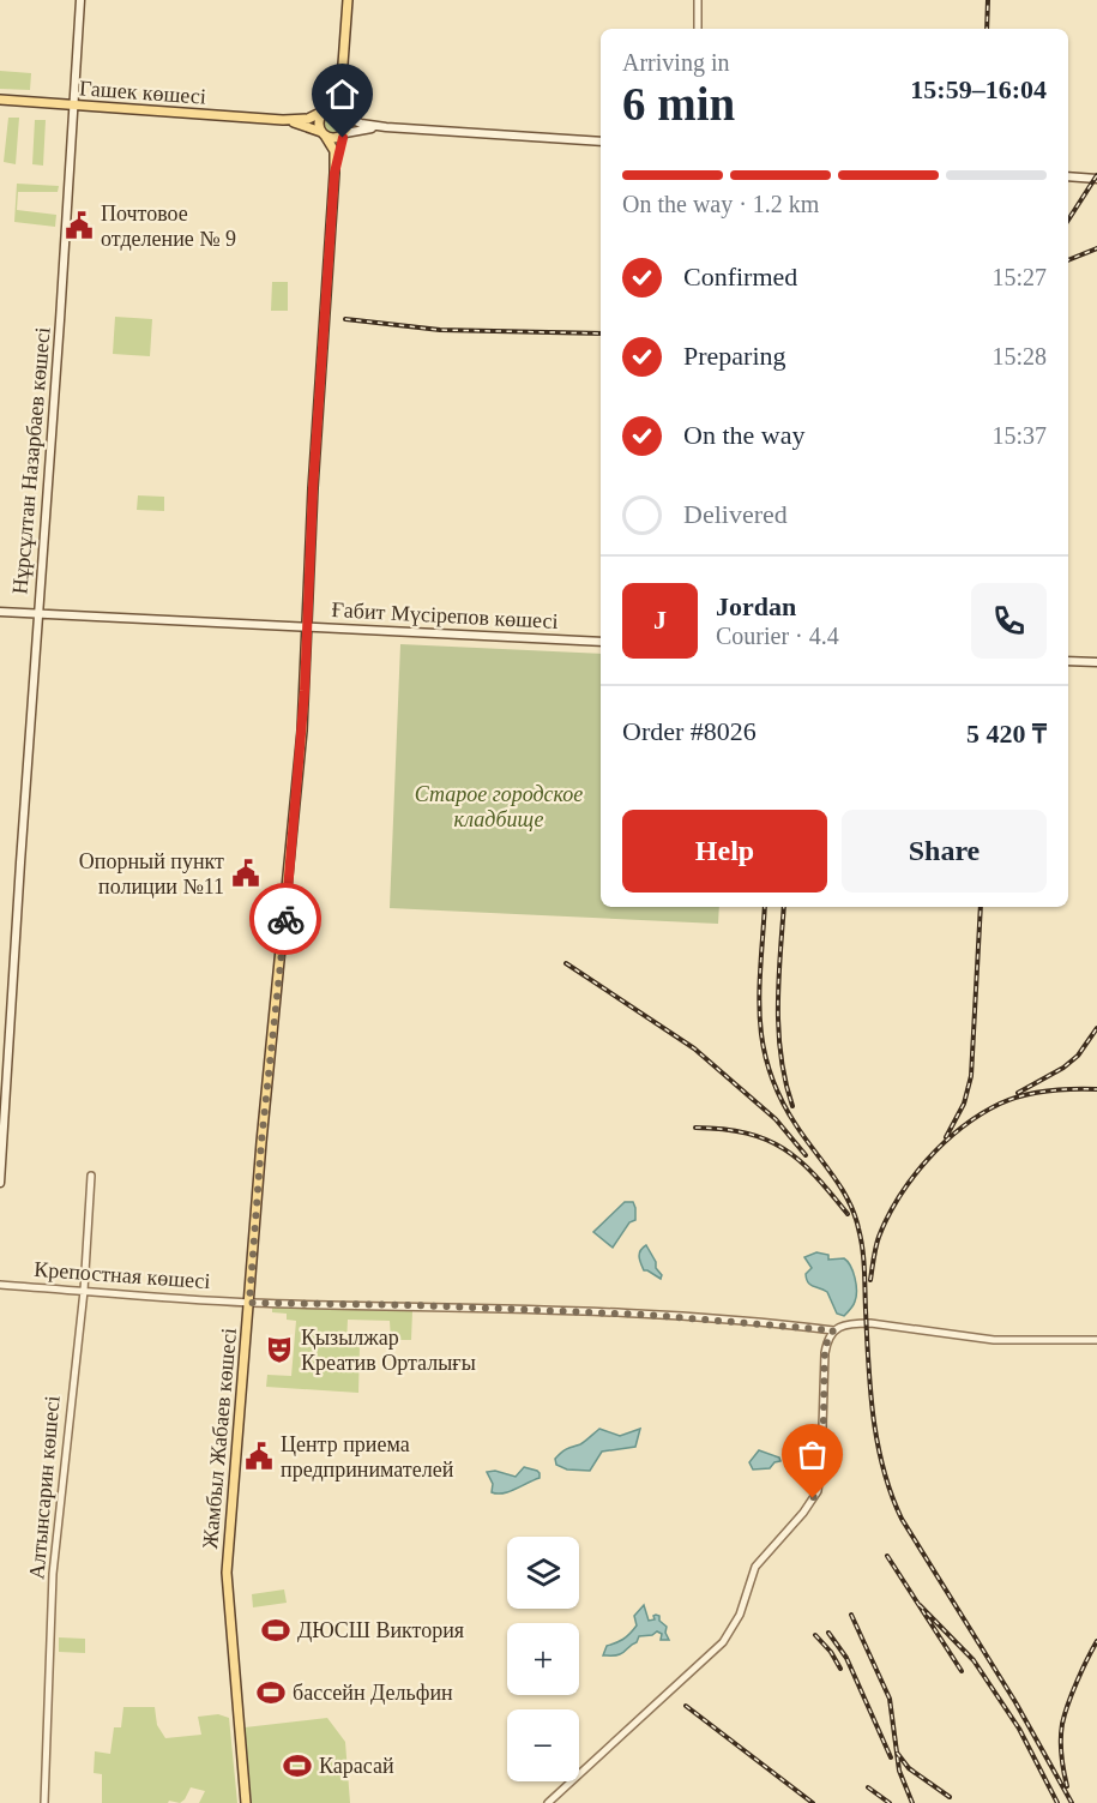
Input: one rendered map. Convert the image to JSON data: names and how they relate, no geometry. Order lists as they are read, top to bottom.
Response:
{
  "streets": {
    "main road": [
      "Гашек көшесі",
      "Нұрсұлтан Назарбаев көшесі",
      "Ғабит Мүсірепов көшесі",
      "Жамбыл Жабаев көшесі"
    ],
    "street": ["Крепостная көшесі", "Алтынсарин көшесі"]
  },
  "crossings": [
    ["Гашек көшесі", "Нұрсұлтан Назарбаев көшесі"],
    ["Нұрсұлтан Назарбаев көшесі", "Ғабит Мүсірепов көшесі"],
    ["Ғабит Мүсірепов көшесі", "Жамбыл Жабаев көшесі"],
    ["Крепостная көшесі", "Жамбыл Жабаев көшесі"],
    ["Крепостная көшесі", "Алтынсарин көшесі"]
  ],
  "parks": ["Старое городское кладбище"],
  "places": {
    "public building": ["Почтовое отделение № 9", "Опорный пункт полиции №11", "Центр приема предпринимателей"],
    "theatre": ["Қызылжар Креатив Орталығы"],
    "sports": ["ДЮСШ Виктория", "бассейн Дельфин", "Карасай"]
  },
  "page": {
    "heading": ["6 min", "Arriving in", "15:59–16:04"],
    "panel": [
      "Jordan",
      "Courier · 4.4",
      "Order #8026",
      "5 420 ₸"
    ],
    "bar": "On the way · 1.2 km",
    "list": [
      ["Confirmed", "15:27"],
      ["Preparing", "15:28"],
      ["On the way", "15:37"],
      "Delivered"
    ],
    "round": "J",
    "buttons": ["Help", "Share"],
    "map_buttons": ["+", "−"]
  }
}
